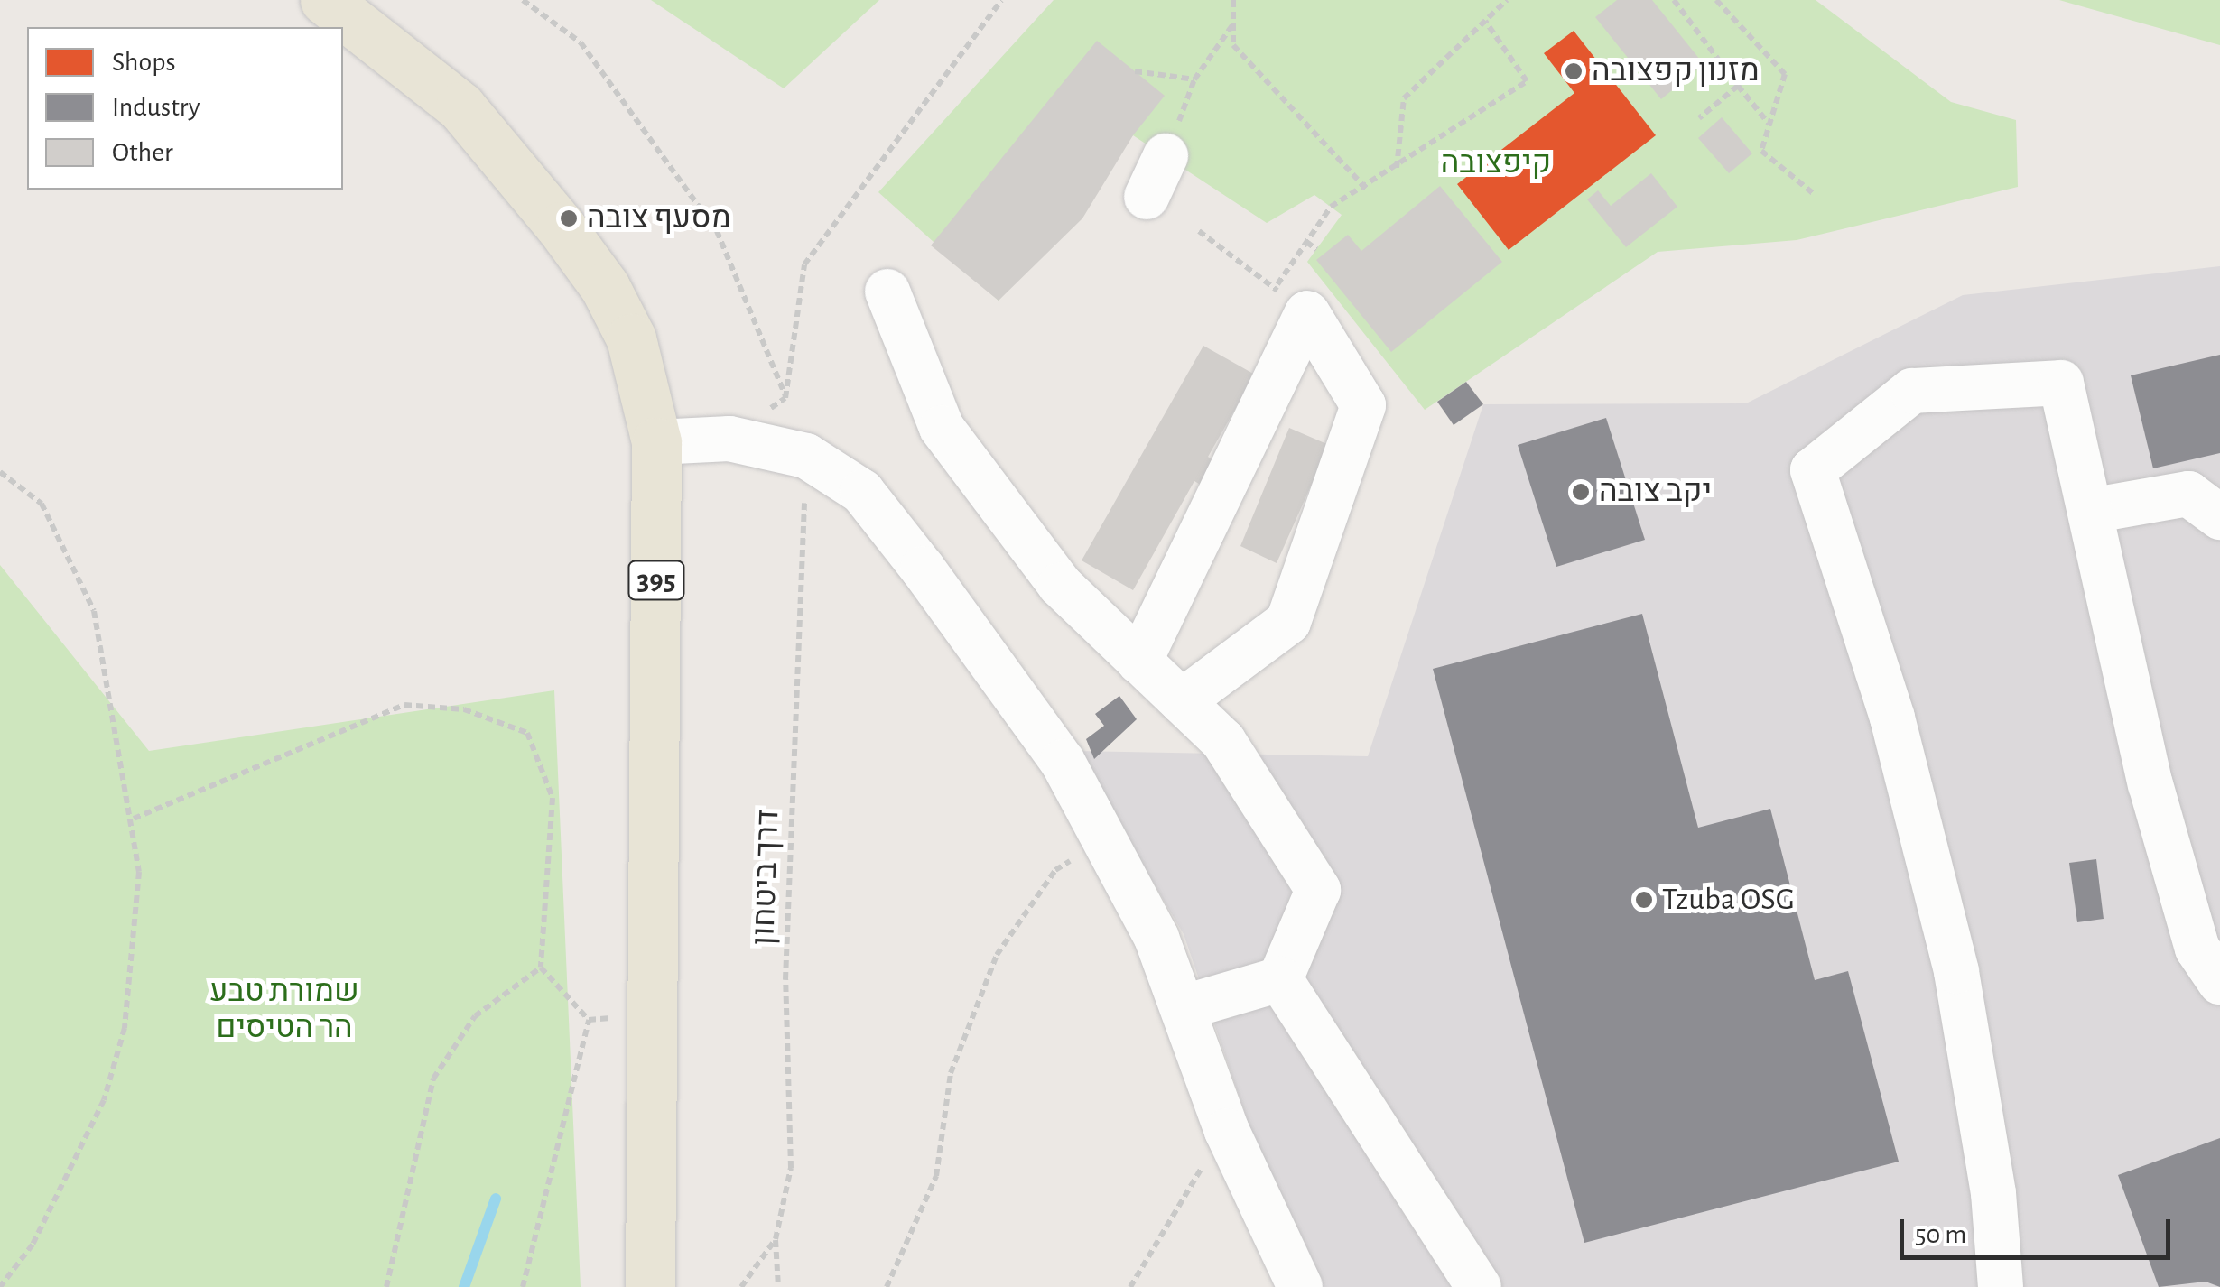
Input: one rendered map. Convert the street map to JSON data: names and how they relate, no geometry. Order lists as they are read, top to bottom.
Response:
{
  "streets": {
    "main road": ["395"],
    "path": ["דרך ביטחון"]
  },
  "parks": ["קיפצובה", "שמורת טבע הר הטיסים"],
  "places": [
    "מזנון קפצובה",
    "מסעף צובה",
    "יקב צובה",
    "Tzuba OSG"
  ],
  "legend": ["Shops", "Industry", "Other"],
  "scale_bar": "50 m"
}
